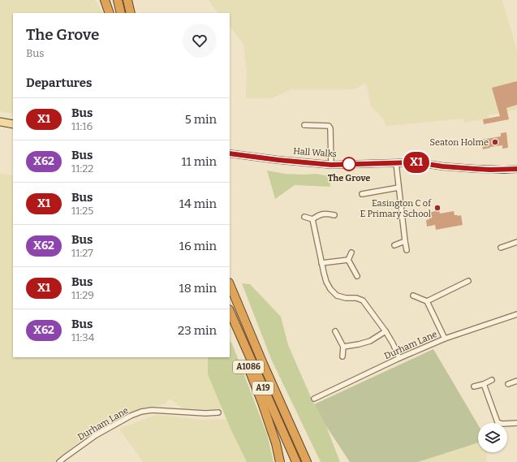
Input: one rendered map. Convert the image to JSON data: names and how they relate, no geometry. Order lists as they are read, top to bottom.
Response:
{
  "streets": {
    "highway": ["A1086", "A19"],
    "main road": ["Hall Walks"],
    "street": ["Durham Lane"]
  },
  "crossings": [
    ["A1086", "A19"]
  ],
  "places": ["Seaton Holme", "The Grove", "Easington C of E Primary School"],
  "lines": ["bus line X1"],
  "page": {
    "on_map": "X1",
    "heading": [
      ["The Grove", "Bus"],
      "Departures"
    ],
    "list": [
      {
        "mark": "X1",
        "name": "Bus",
        "note": "11:16",
        "value": "5 min"
      },
      {
        "mark": "X62",
        "name": "Bus",
        "note": "11:22",
        "value": "11 min"
      },
      {
        "mark": "X1",
        "name": "Bus",
        "note": "11:25",
        "value": "14 min"
      },
      {
        "mark": "X62",
        "name": "Bus",
        "note": "11:27",
        "value": "16 min"
      },
      {
        "mark": "X1",
        "name": "Bus",
        "note": "11:29",
        "value": "18 min"
      },
      {
        "mark": "X62",
        "name": "Bus",
        "note": "11:34",
        "value": "23 min"
      }
    ]
  }
}
